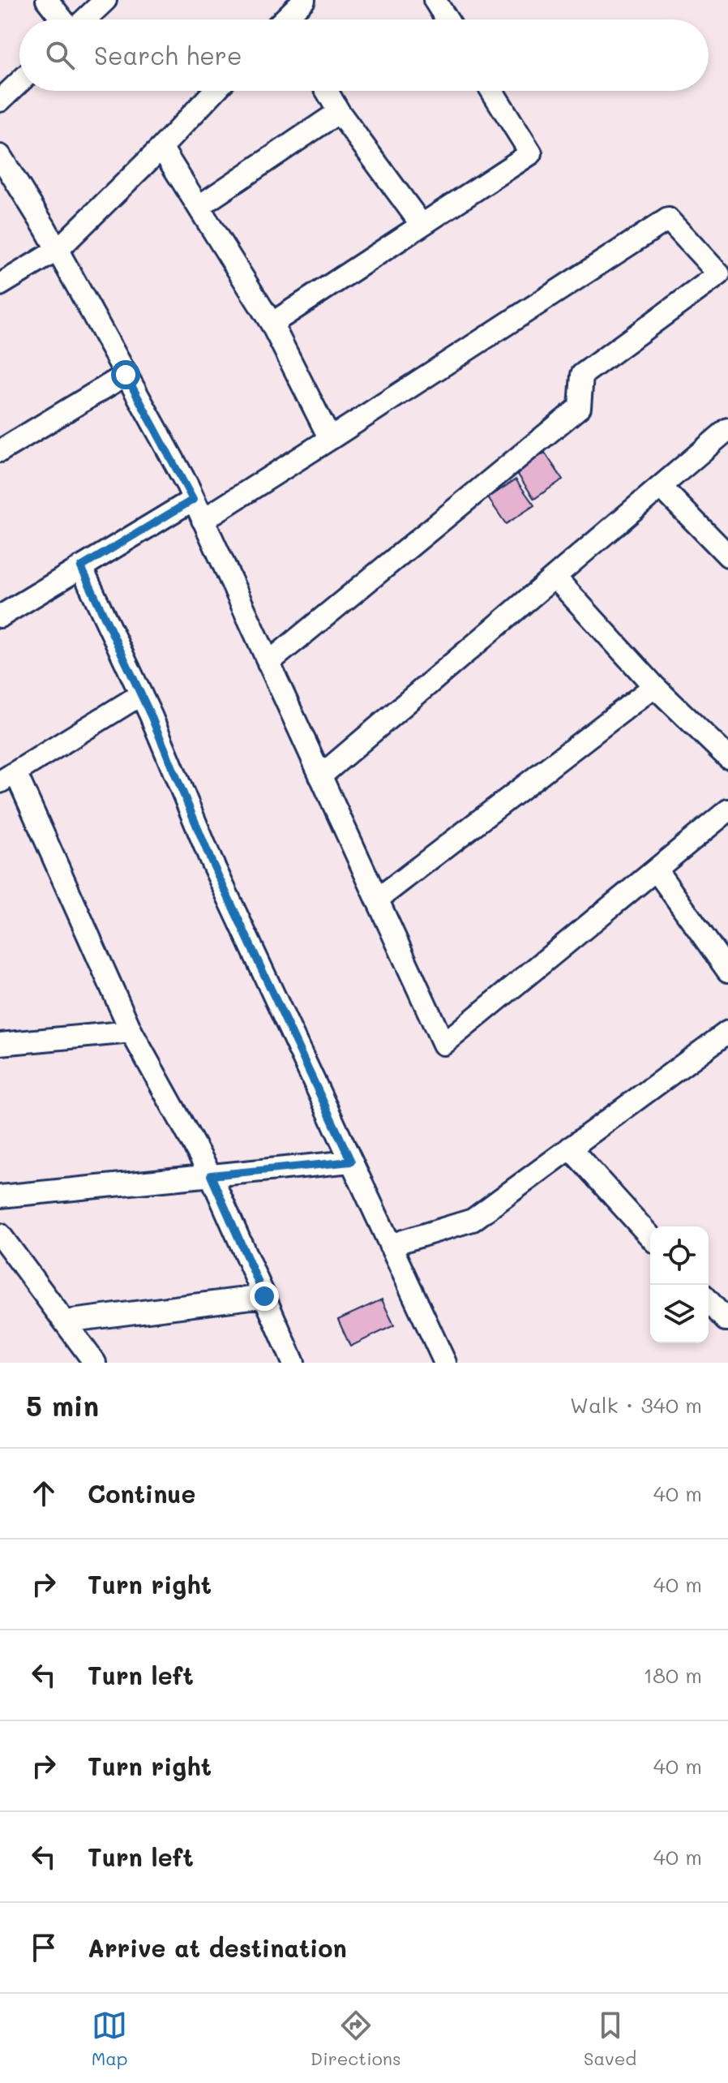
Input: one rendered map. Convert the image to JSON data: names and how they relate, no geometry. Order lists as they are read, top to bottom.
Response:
{
  "page": {
    "search": "Search here",
    "heading": ["5 min", "Walk · 340 m"],
    "list": [
      ["Continue", "40 m"],
      ["Turn right", "40 m"],
      ["Turn left", "180 m"],
      ["Turn right", "40 m"],
      ["Turn left", "40 m"],
      "Arrive at destination"
    ],
    "nav": ["Map", "Directions", "Saved"]
  }
}
